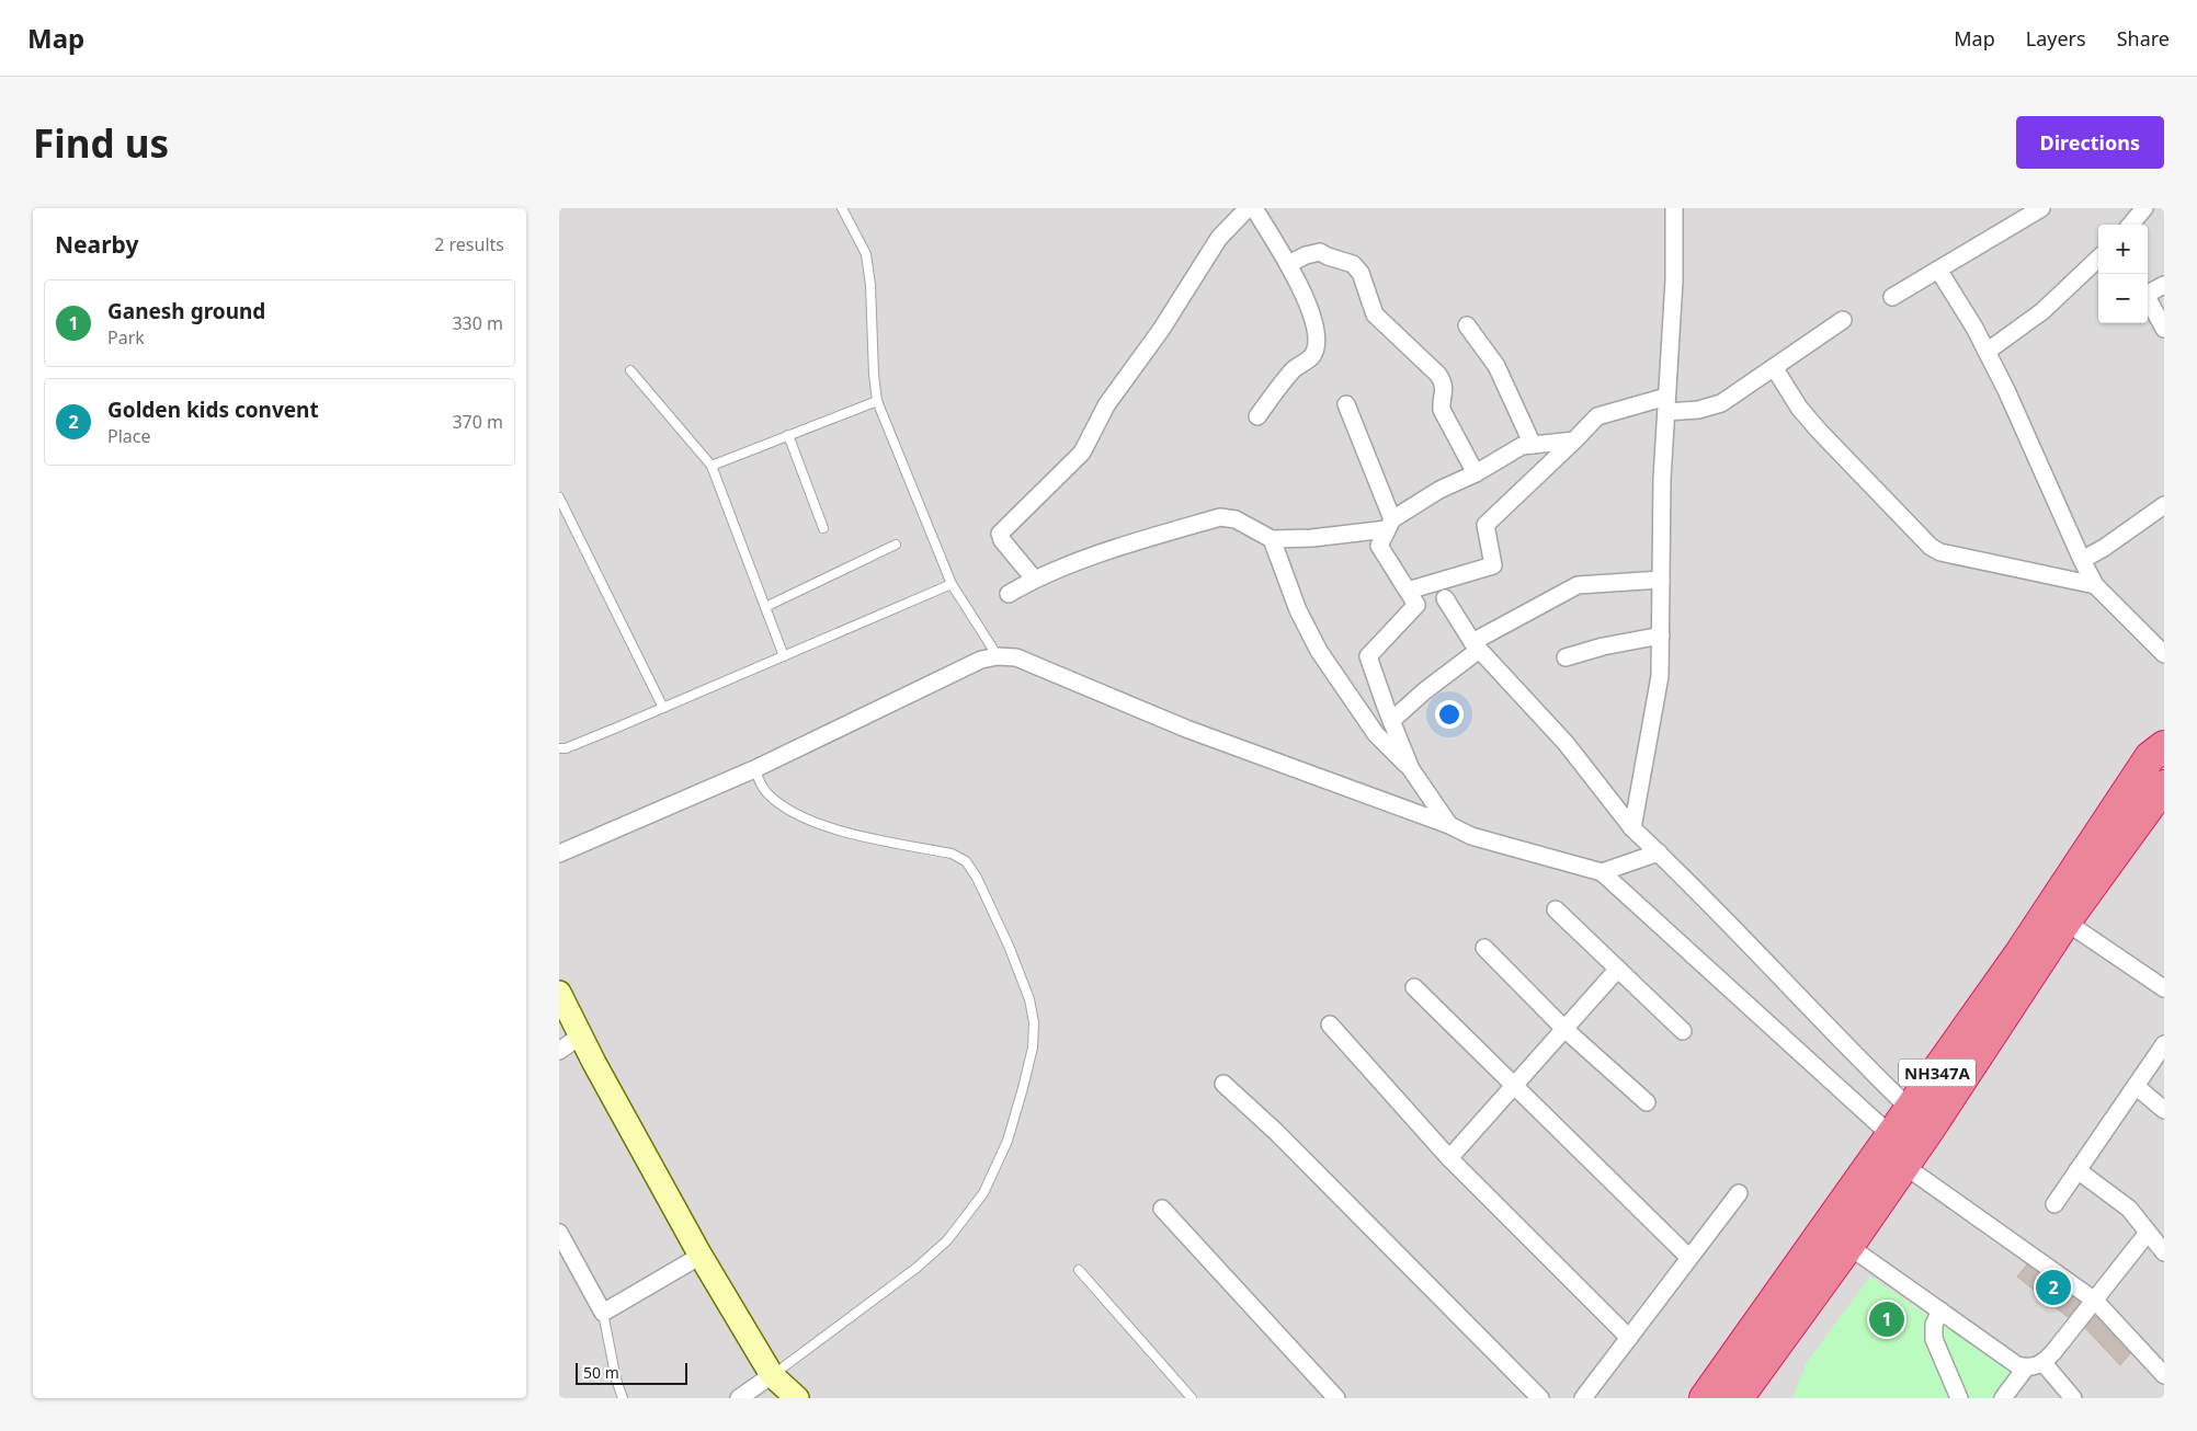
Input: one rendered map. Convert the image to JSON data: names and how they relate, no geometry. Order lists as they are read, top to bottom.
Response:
{
  "streets": {
    "highway": ["NH347A"]
  },
  "scale_bar": "50 m",
  "page": {
    "header": "Map",
    "nav": ["Map", "Layers", "Share"],
    "buttons": "Directions",
    "title": "Find us",
    "heading": ["Nearby", "2 results"],
    "map_buttons": ["+", "−"],
    "list": [
      {
        "mark": "1",
        "name": "Ganesh ground",
        "note": "Park",
        "value": "330 m"
      },
      {
        "mark": "2",
        "name": "Golden kids convent",
        "note": "Place",
        "value": "370 m"
      }
    ],
    "pins": ["2", "1"],
    "scale": "50 m"
  }
}
